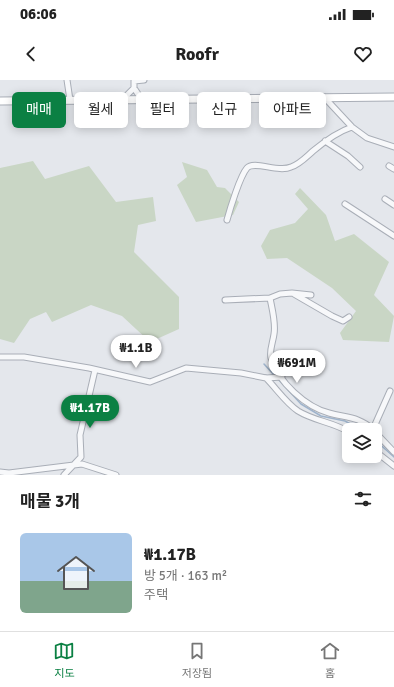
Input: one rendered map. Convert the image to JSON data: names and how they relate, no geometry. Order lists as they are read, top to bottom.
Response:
{
  "page": {
    "status": "06:06",
    "header": "Roofr",
    "chip": [
      "매매",
      "월세",
      "필터",
      "신규",
      "아파트"
    ],
    "price": ["₩1.1B", "₩691M", "₩1.17B"],
    "heading": "매물 3개",
    "list": [
      {
        "name": "₩1.17B",
        "note": "방 5개 · 163 m² · 주택"
      }
    ],
    "tabs": ["지도", "저장됨", "홈"]
  }
}
